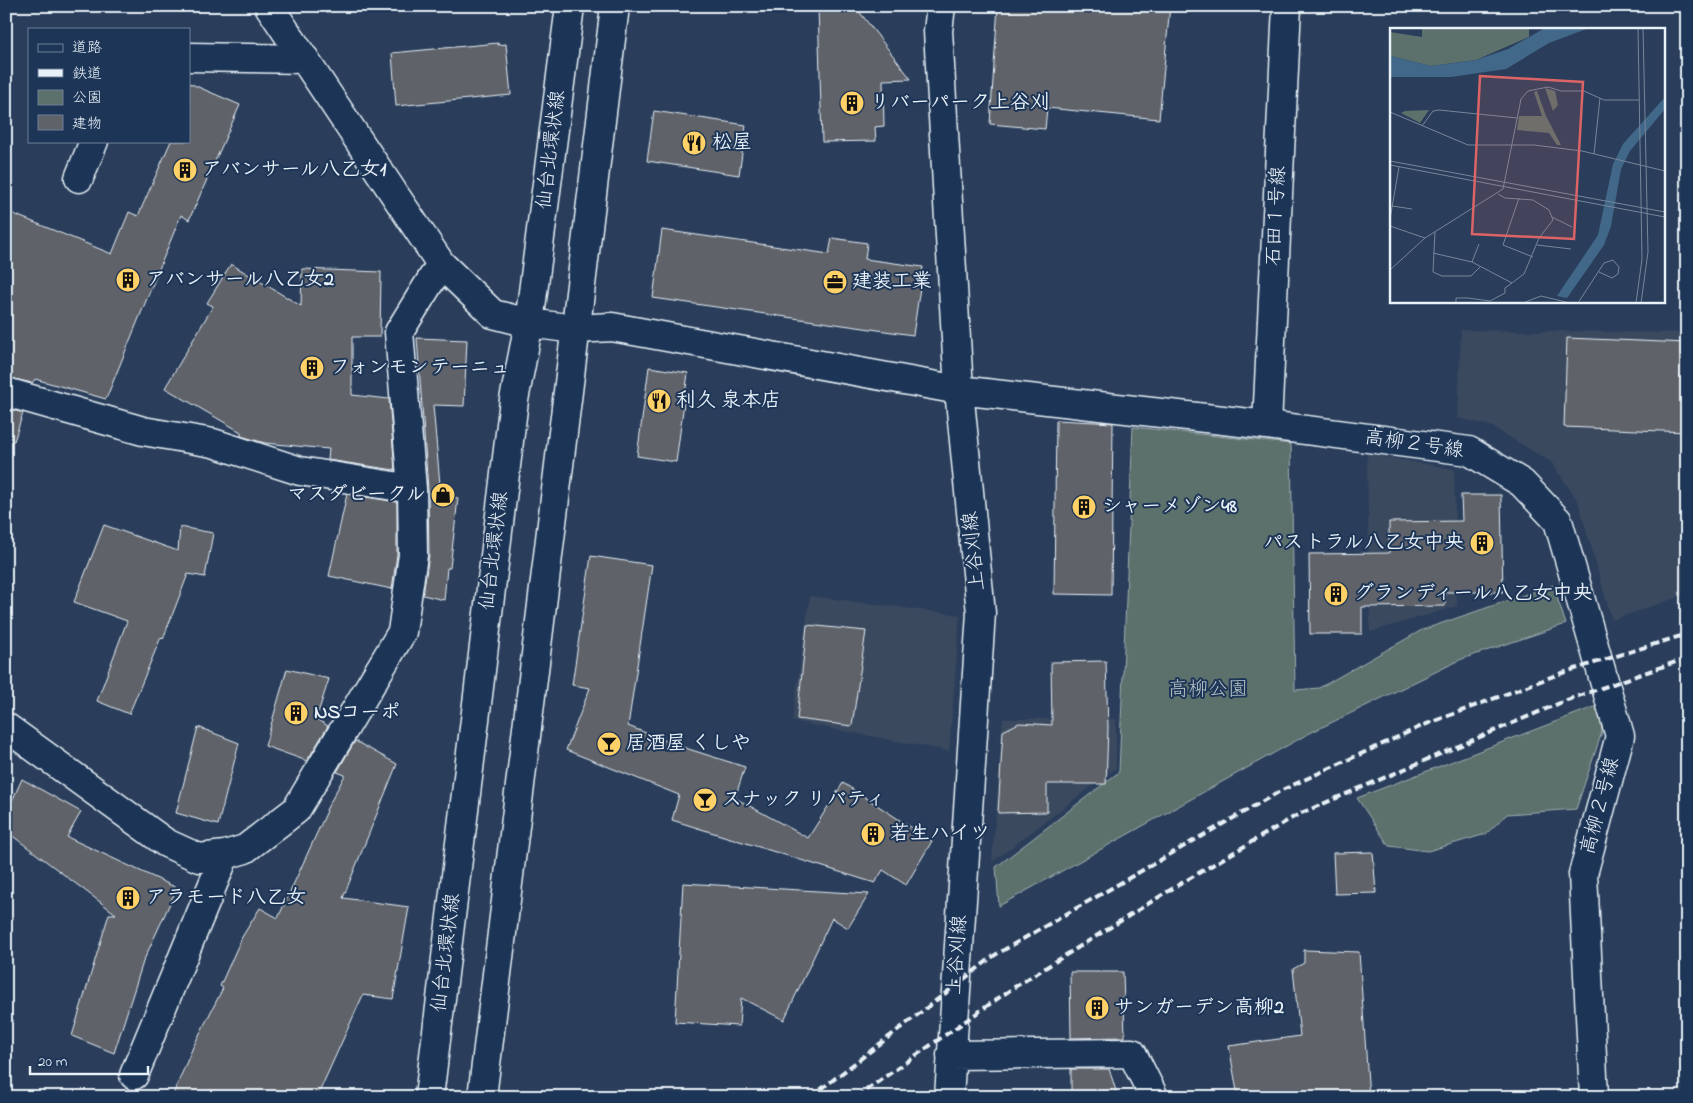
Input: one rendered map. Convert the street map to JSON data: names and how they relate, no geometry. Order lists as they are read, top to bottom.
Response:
{
  "streets": {
    "street": [
      "仙台北環状線",
      "石田１号線",
      "高柳２号線",
      "上谷刈線"
    ]
  },
  "crossings": [
    ["仙台北環状線", "高柳２号線"],
    ["石田１号線", "高柳２号線"],
    ["高柳２号線", "上谷刈線"]
  ],
  "parks": ["高柳公園"],
  "places": {
    "building": [
      "リバーパーク上谷刈",
      "アバンサール八乙女1",
      "アバンサール八乙女2",
      "フォンモンテーニュ",
      "シャーメゾン48",
      "パストラル八乙女中央",
      "グランディール八乙女中央",
      "NSコーポ",
      "若生ハイツ",
      "アラモード八乙女",
      "サンガーデン高柳2"
    ],
    "restaurant": ["松屋", "利久 泉本店"],
    "office": ["建装工業"],
    "shop": ["マスダビークル"],
    "bar": ["居酒屋 くしや", "スナック リバティ"]
  },
  "legend": [
    "道路",
    "鉄道",
    "公園",
    "建物"
  ],
  "scale_bar": "20 m"
}
